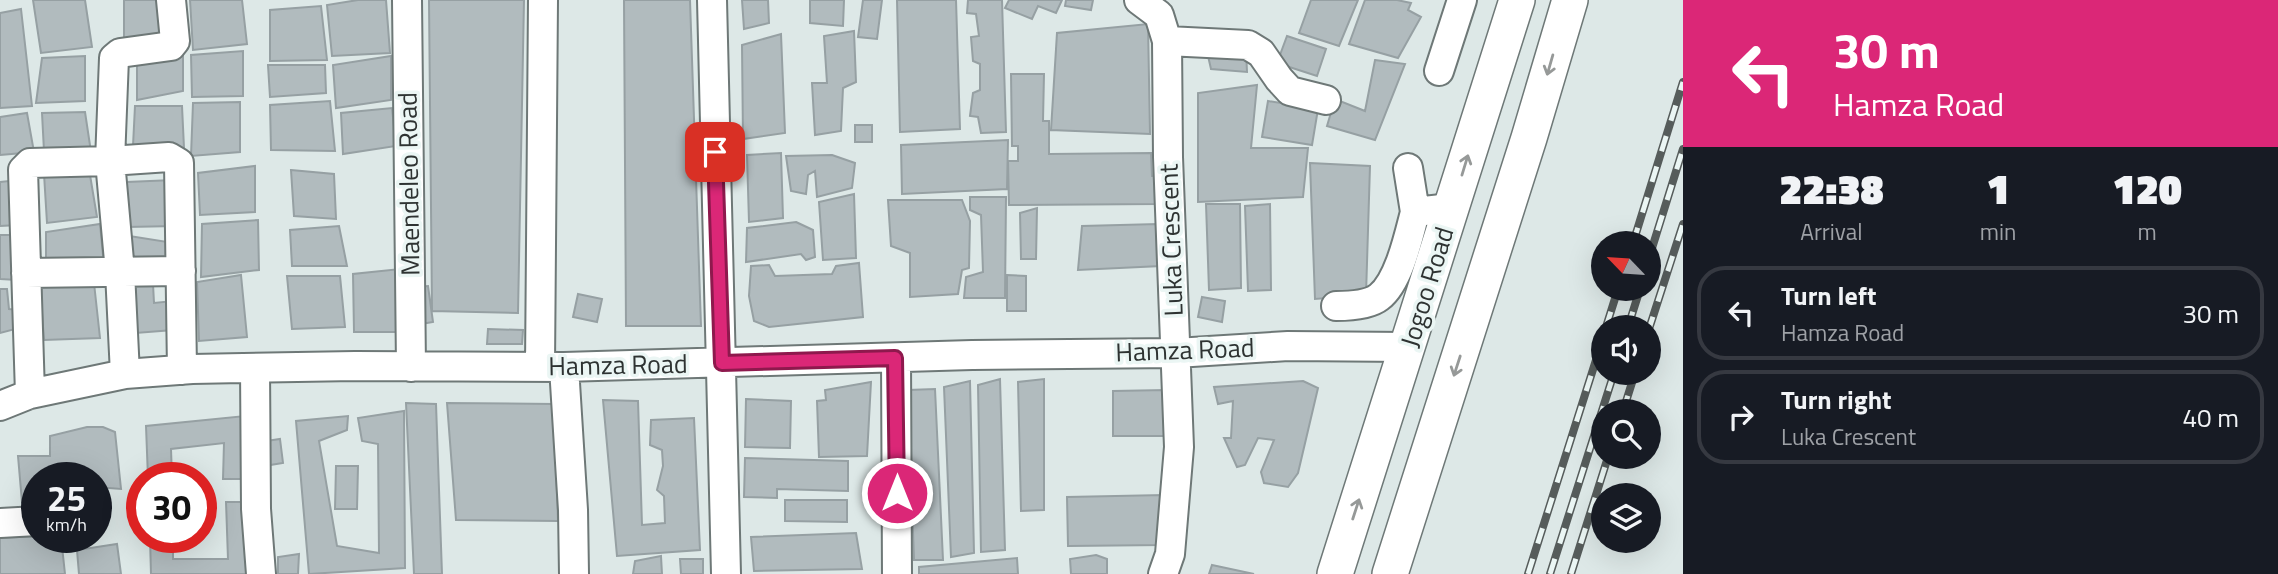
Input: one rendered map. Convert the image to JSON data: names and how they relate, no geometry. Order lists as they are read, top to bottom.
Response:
{
  "streets": {
    "main road": ["Jogoo Road"],
    "street": ["Maendeleo Road", "Luka Crescent", "Hamza Road"]
  },
  "crossings": [
    ["Maendeleo Road", "Hamza Road"],
    ["Luka Crescent", "Hamza Road"],
    ["Jogoo Road", "Hamza Road"]
  ],
  "north": "top left",
  "page": {
    "turn": ["30 m", "Hamza Road"],
    "eta": [
      "22:38",
      "Arrival",
      "1",
      "min",
      "120",
      "m"
    ],
    "list": [
      {
        "name": "Turn left",
        "note": "Hamza Road",
        "value": "30 m"
      },
      {
        "name": "Turn right",
        "note": "Luka Crescent",
        "value": "40 m"
      }
    ],
    "speed": "25 km/h",
    "limit": "30"
  }
}
